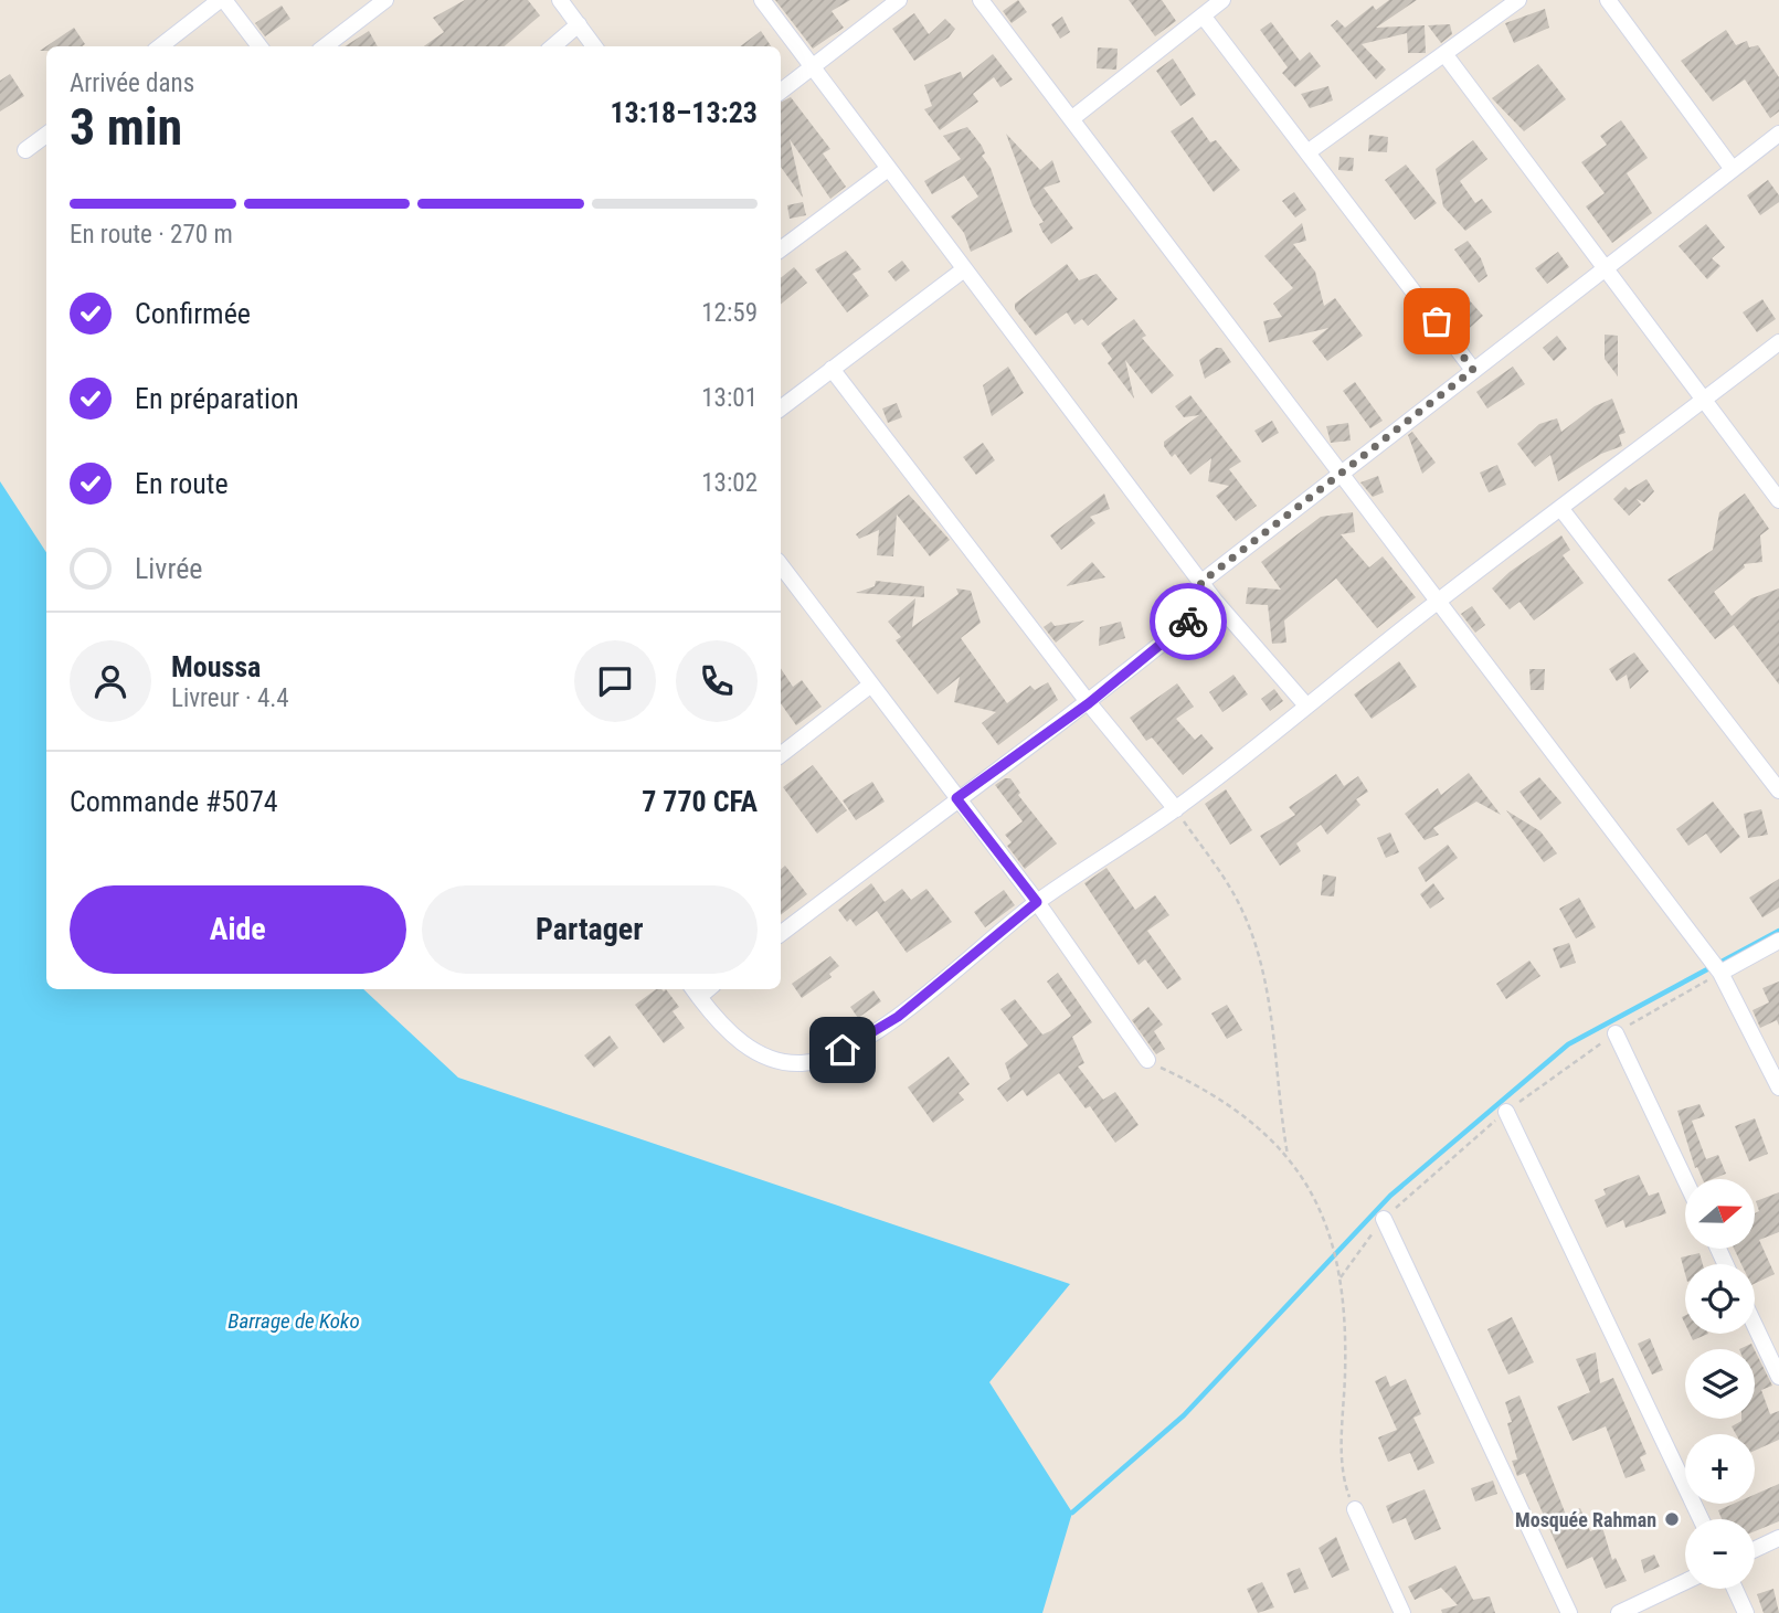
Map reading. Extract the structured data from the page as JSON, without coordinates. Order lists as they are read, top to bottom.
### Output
{
  "water": ["Barrage de Koko"],
  "places": ["Mosquée Rahman"],
  "north": "right",
  "page": {
    "heading": ["3 min", "Arrivée dans", "13:18–13:23"],
    "panel": [
      "Moussa",
      "Livreur · 4.4",
      "Commande #5074",
      "7 770 CFA"
    ],
    "bar": "En route · 270 m",
    "list": [
      ["Confirmée", "12:59"],
      ["En préparation", "13:01"],
      ["En route", "13:02"],
      "Livrée"
    ],
    "buttons": ["Aide", "Partager"],
    "map_buttons": ["+", "−"]
  }
}
